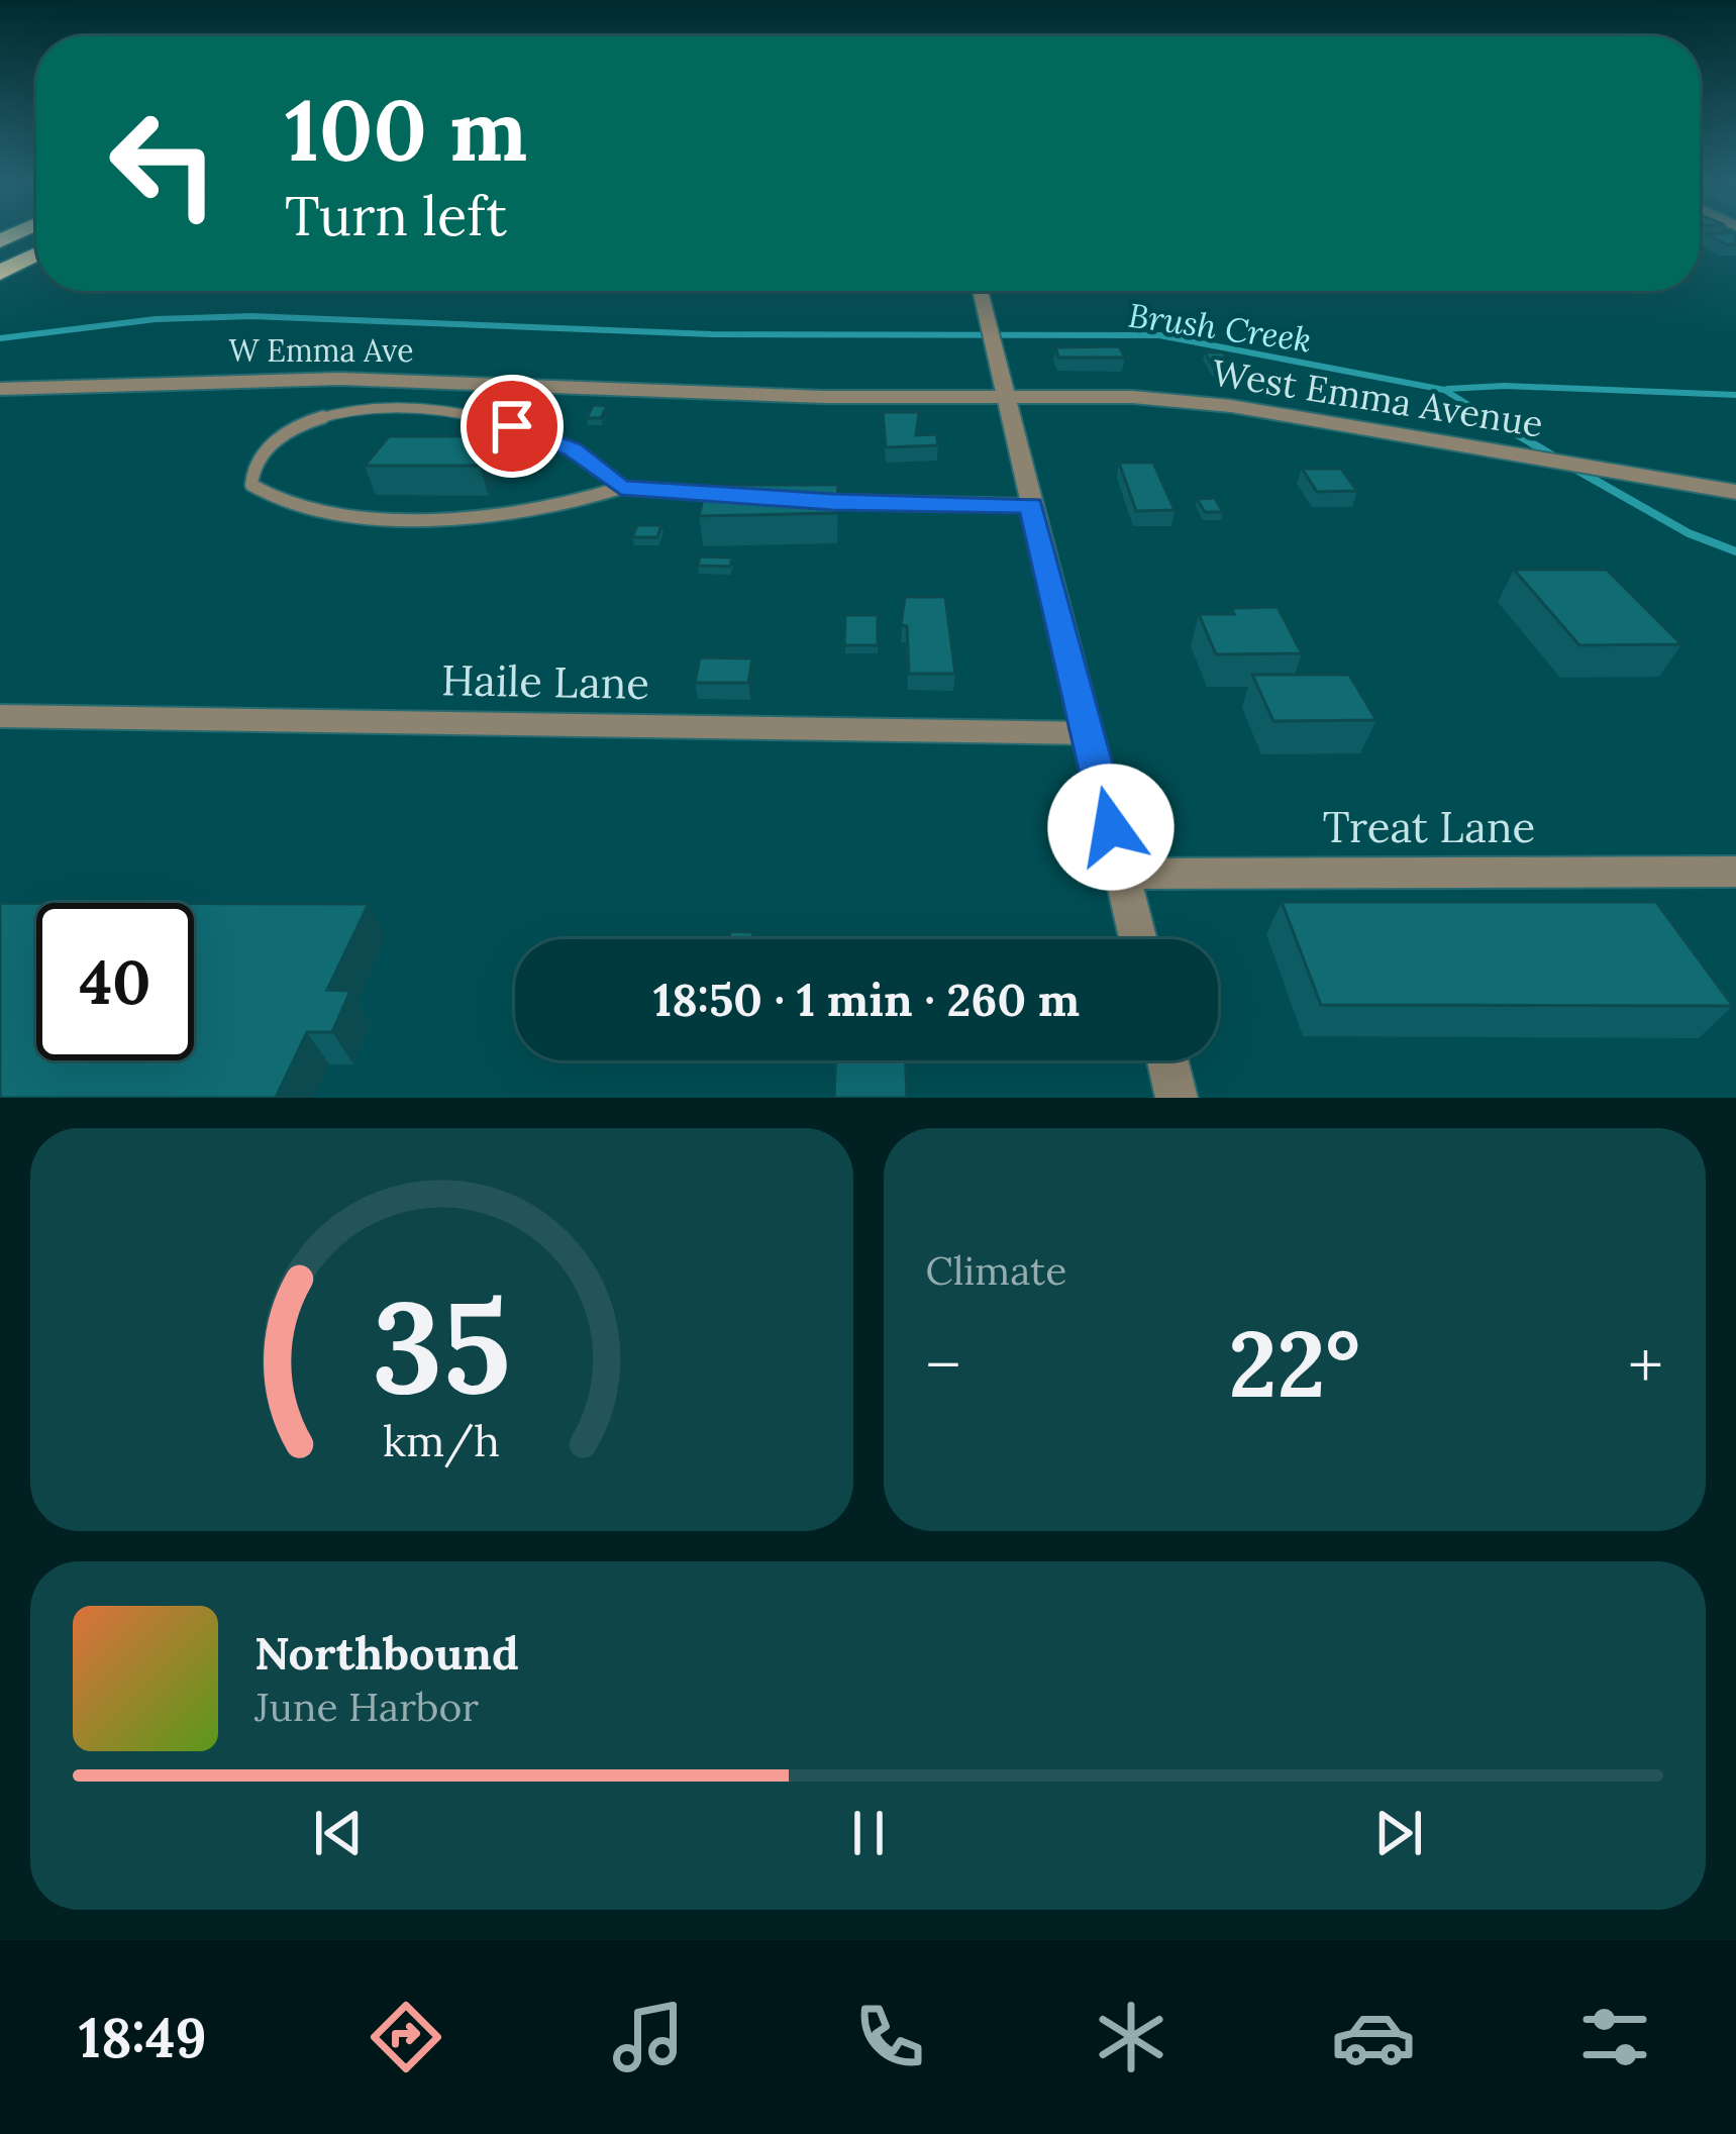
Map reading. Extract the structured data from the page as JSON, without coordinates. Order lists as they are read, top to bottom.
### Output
{
  "streets": {
    "street": [
      "W Emma Ave",
      "West Emma Avenue",
      "Haile Lane",
      "Treat Lane"
    ]
  },
  "crossings": [
    ["W Emma Ave", "West Emma Avenue"]
  ],
  "water": ["Brush Creek"],
  "page": {
    "turn": ["100 m", "Turn left"],
    "limit": "40",
    "trip": "18:50 · 1 min · 260 m",
    "tile": "Climate",
    "heat": ["−", "22°", "+"],
    "song": ["Northbound", "June Harbor"],
    "tabs": "18:49",
    "gauge": ["35", "km/h"]
  }
}
